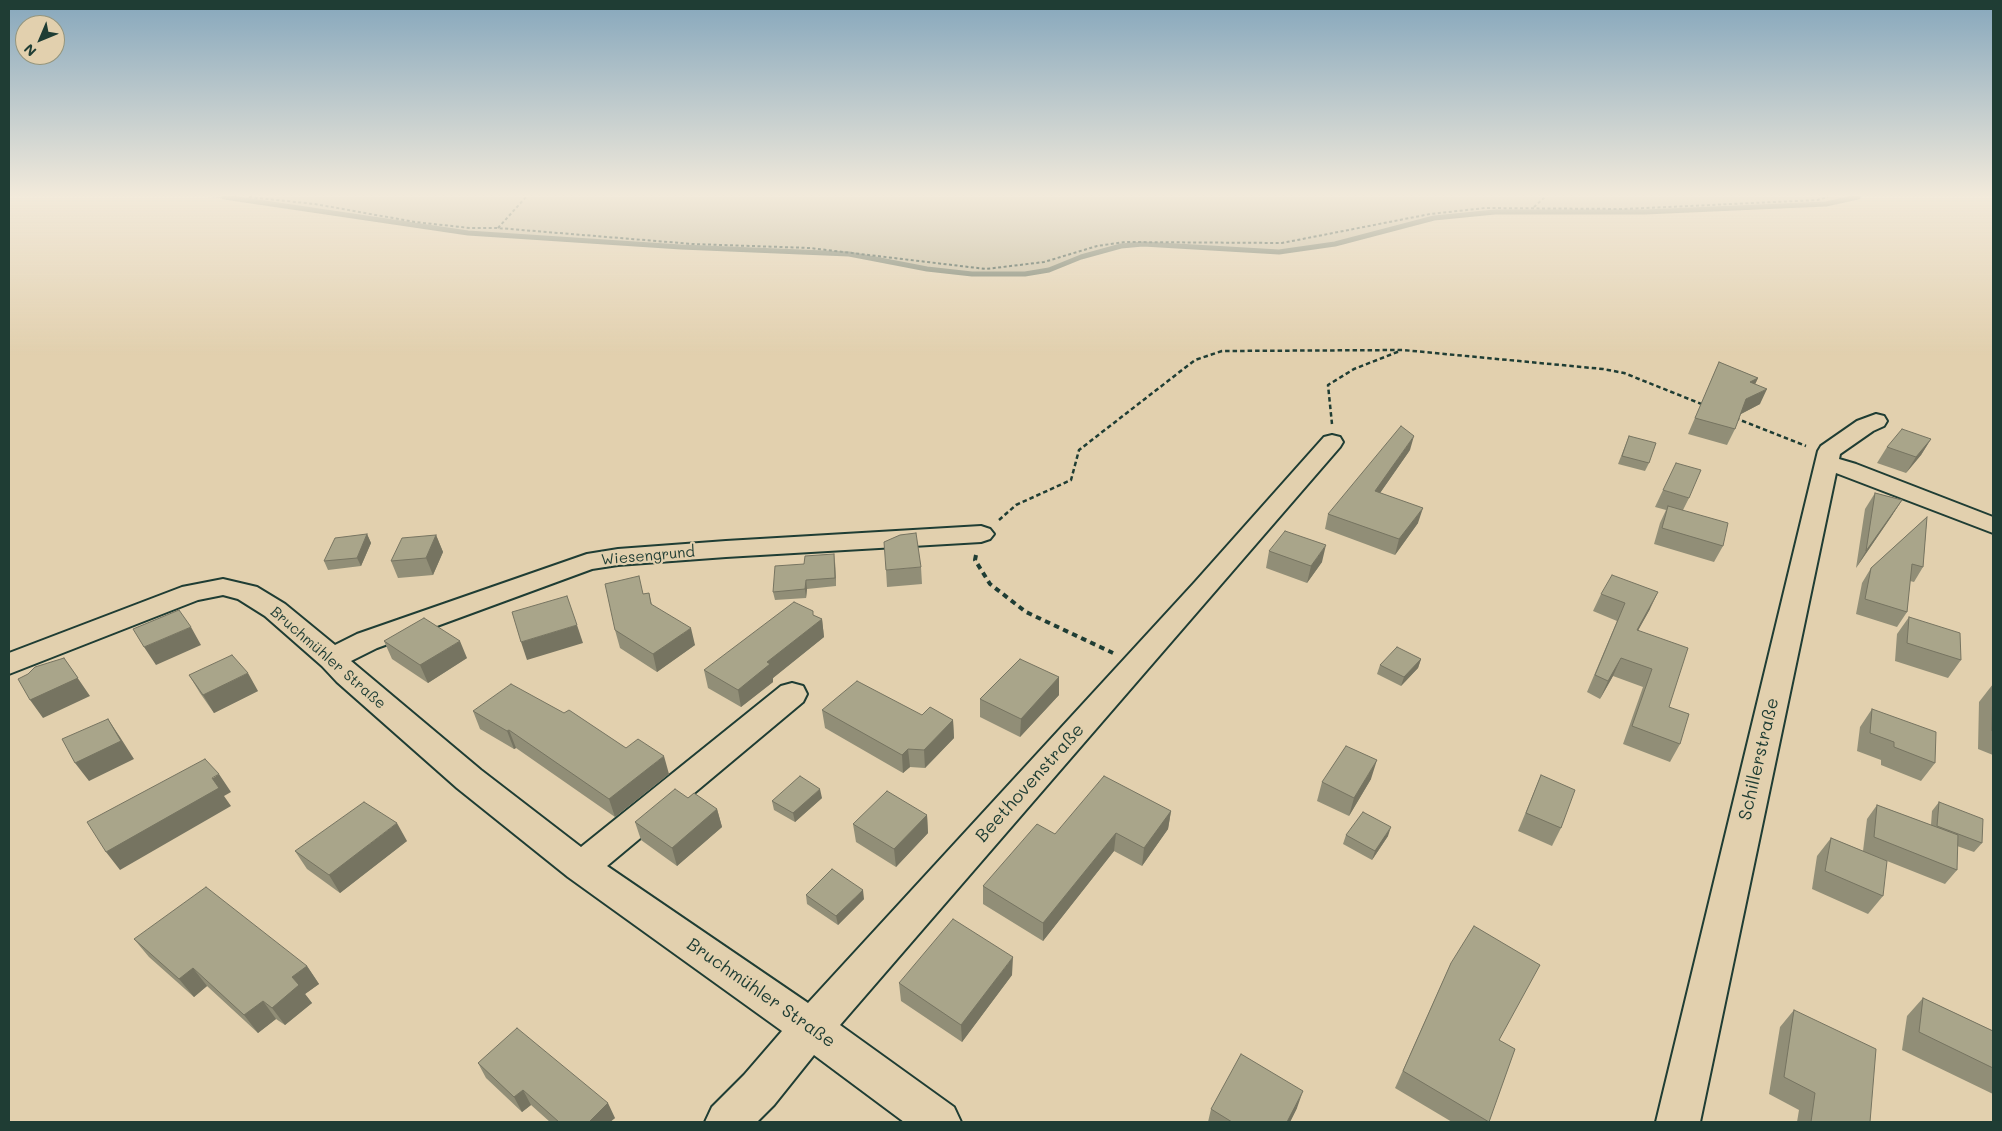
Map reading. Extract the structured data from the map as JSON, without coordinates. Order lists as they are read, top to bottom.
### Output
{
  "streets": {
    "street": [
      "Wiesengrund",
      "Bruchmühler Straße",
      "Schillerstraße",
      "Beethovenstraße"
    ]
  },
  "crossings": [
    ["Wiesengrund", "Bruchmühler Straße"],
    ["Bruchmühler Straße", "Beethovenstraße"]
  ],
  "north": "bottom left"
}
